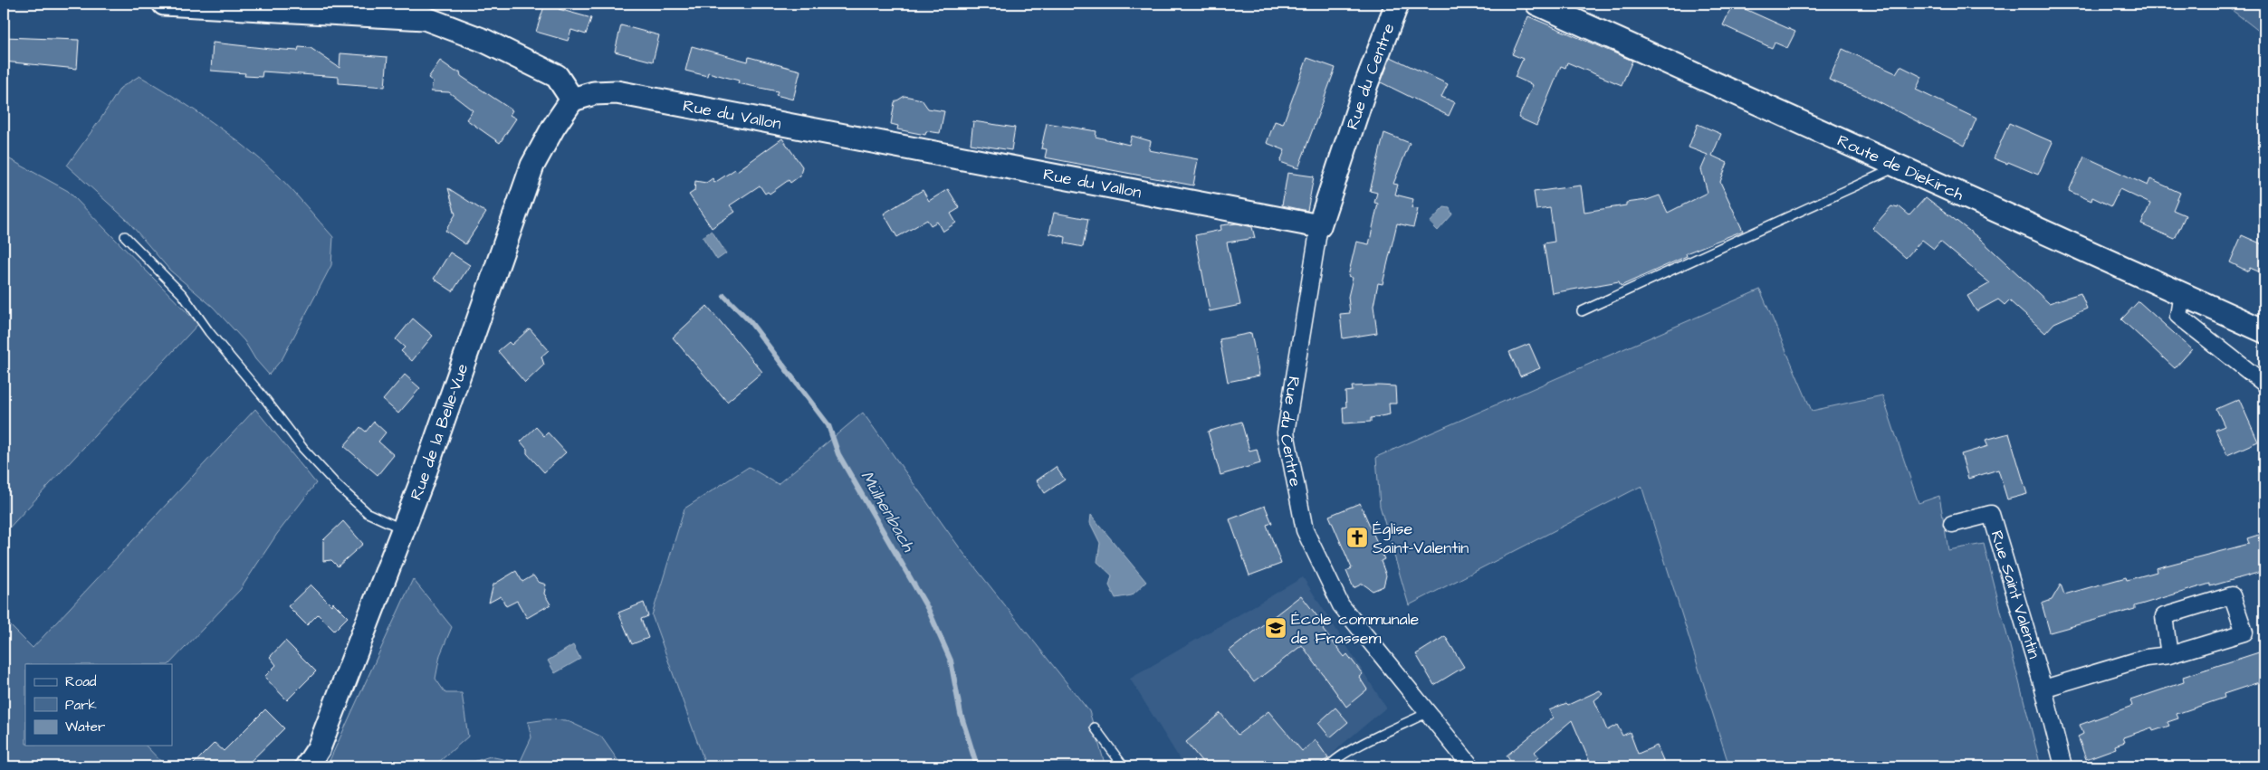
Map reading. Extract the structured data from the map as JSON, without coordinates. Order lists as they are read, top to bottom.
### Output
{
  "streets": {
    "street": [
      "Rue du Centre",
      "Rue du Vallon",
      "Route de Diekirch",
      "Rue de la Belle-Vue",
      "Rue Saint Valentin"
    ]
  },
  "crossings": [
    ["Rue du Centre", "Rue du Vallon"],
    ["Rue du Vallon", "Rue de la Belle-Vue"]
  ],
  "water": ["Mülhenbach"],
  "places": {
    "church": ["Église Saint-Valentin"],
    "school or university": ["École communale de Frassem"]
  },
  "legend": ["Road", "Park", "Water"]
}
